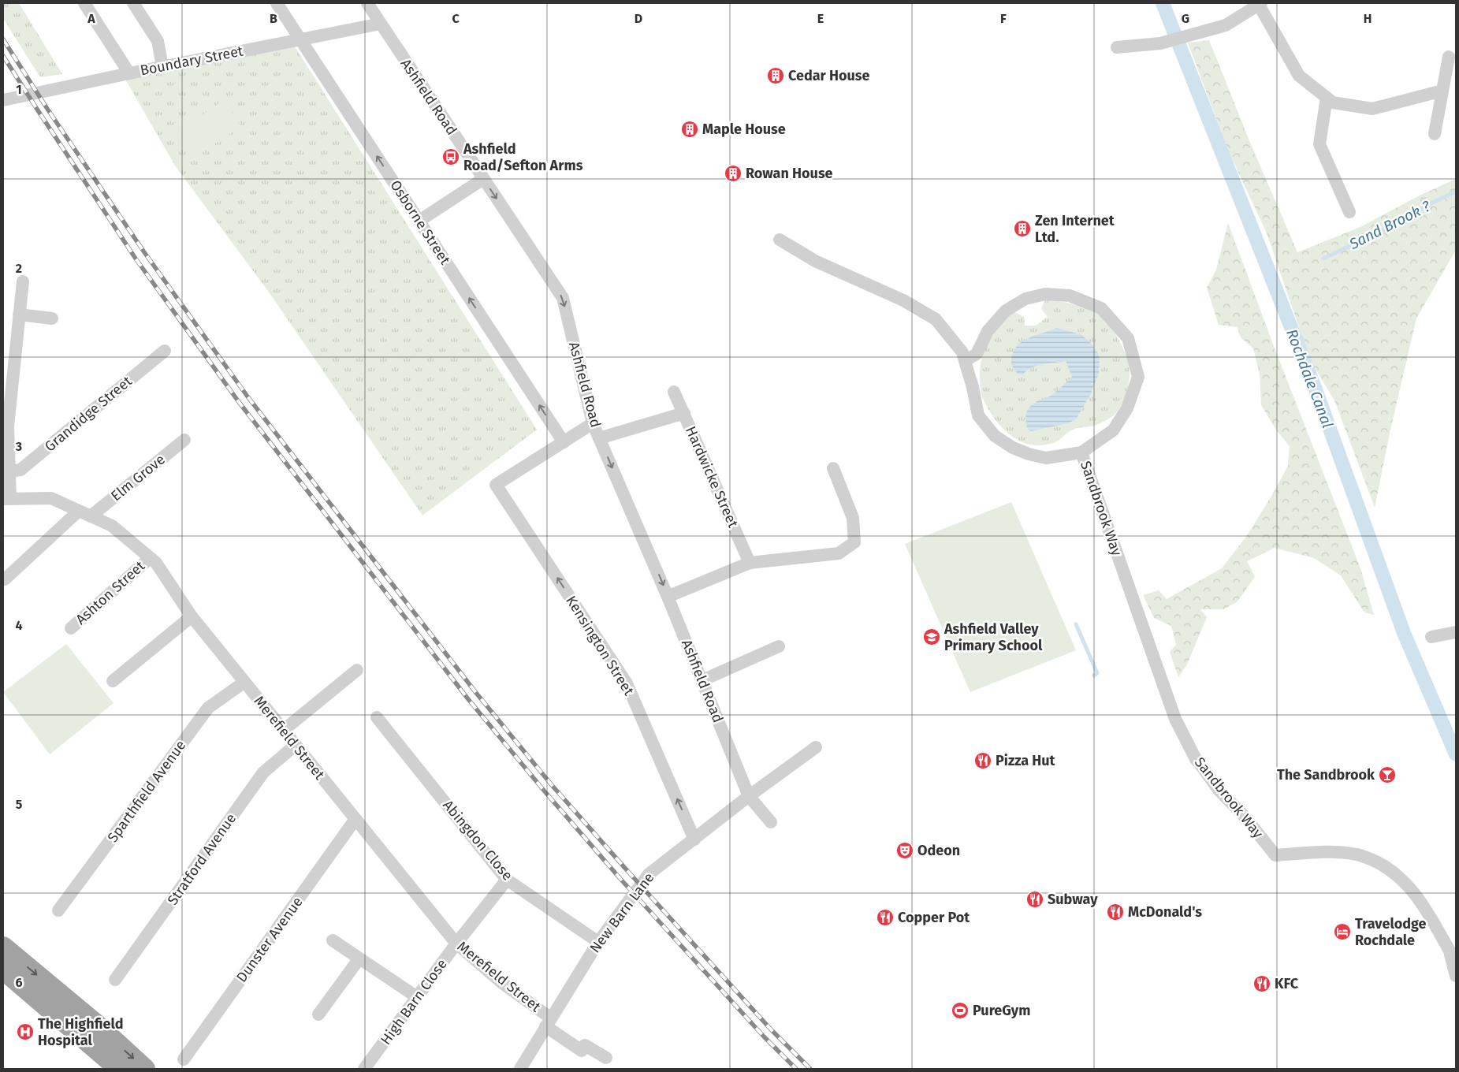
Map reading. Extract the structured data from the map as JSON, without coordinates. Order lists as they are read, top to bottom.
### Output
{
  "streets": {
    "street": [
      "Boundary Street",
      "Ashfield Road",
      "Osborne Street",
      "Grandidge Street",
      "Hardwicke Street",
      "Elm Grove",
      "Sandbrook Way",
      "Ashton Street",
      "Kensington Street",
      "Merefield Street",
      "Sparthfield Avenue",
      "Abingdon Close",
      "Stratford Avenue",
      "New Barn Lane",
      "Dunster Avenue",
      "High Barn Close"
    ]
  },
  "crossings": [
    ["Boundary Street", "Ashfield Road"],
    ["Boundary Street", "Osborne Street"],
    ["Ashfield Road", "New Barn Lane"],
    ["Osborne Street", "Kensington Street"],
    ["Elm Grove", "Merefield Street"],
    ["Ashton Street", "Merefield Street"],
    ["Kensington Street", "New Barn Lane"],
    ["Merefield Street", "Sparthfield Avenue"],
    ["Merefield Street", "Stratford Avenue"],
    ["Merefield Street", "New Barn Lane"],
    ["Merefield Street", "Dunster Avenue"],
    ["Merefield Street", "High Barn Close"],
    ["Abingdon Close", "New Barn Lane"],
    ["Abingdon Close", "High Barn Close"]
  ],
  "one_way": ["Ashfield Road", "Osborne Street", "Kensington Street"],
  "water": ["Sand Brook ?", "Rochdale Canal"],
  "places": {
    "building": [
      "Cedar House",
      "Maple House",
      "Rowan House",
      "Zen Internet Ltd."
    ],
    "bus stop": ["Ashfield Road/Sefton Arms"],
    "school or university": ["Ashfield Valley Primary School"],
    "restaurant": [
      "Pizza Hut",
      "Subway",
      "McDonald's",
      "Copper Pot",
      "KFC"
    ],
    "bar": ["The Sandbrook"],
    "theatre": ["Odeon"],
    "hotel": ["Travelodge Rochdale"],
    "sports": ["PureGym"],
    "hospital": ["The Highfield Hospital"]
  },
  "grid": {
    "columns": [
      "A",
      "B",
      "C",
      "D",
      "E",
      "F",
      "G",
      "H"
    ],
    "rows": [
      "1",
      "2",
      "3",
      "4",
      "5",
      "6"
    ]
  }
}
